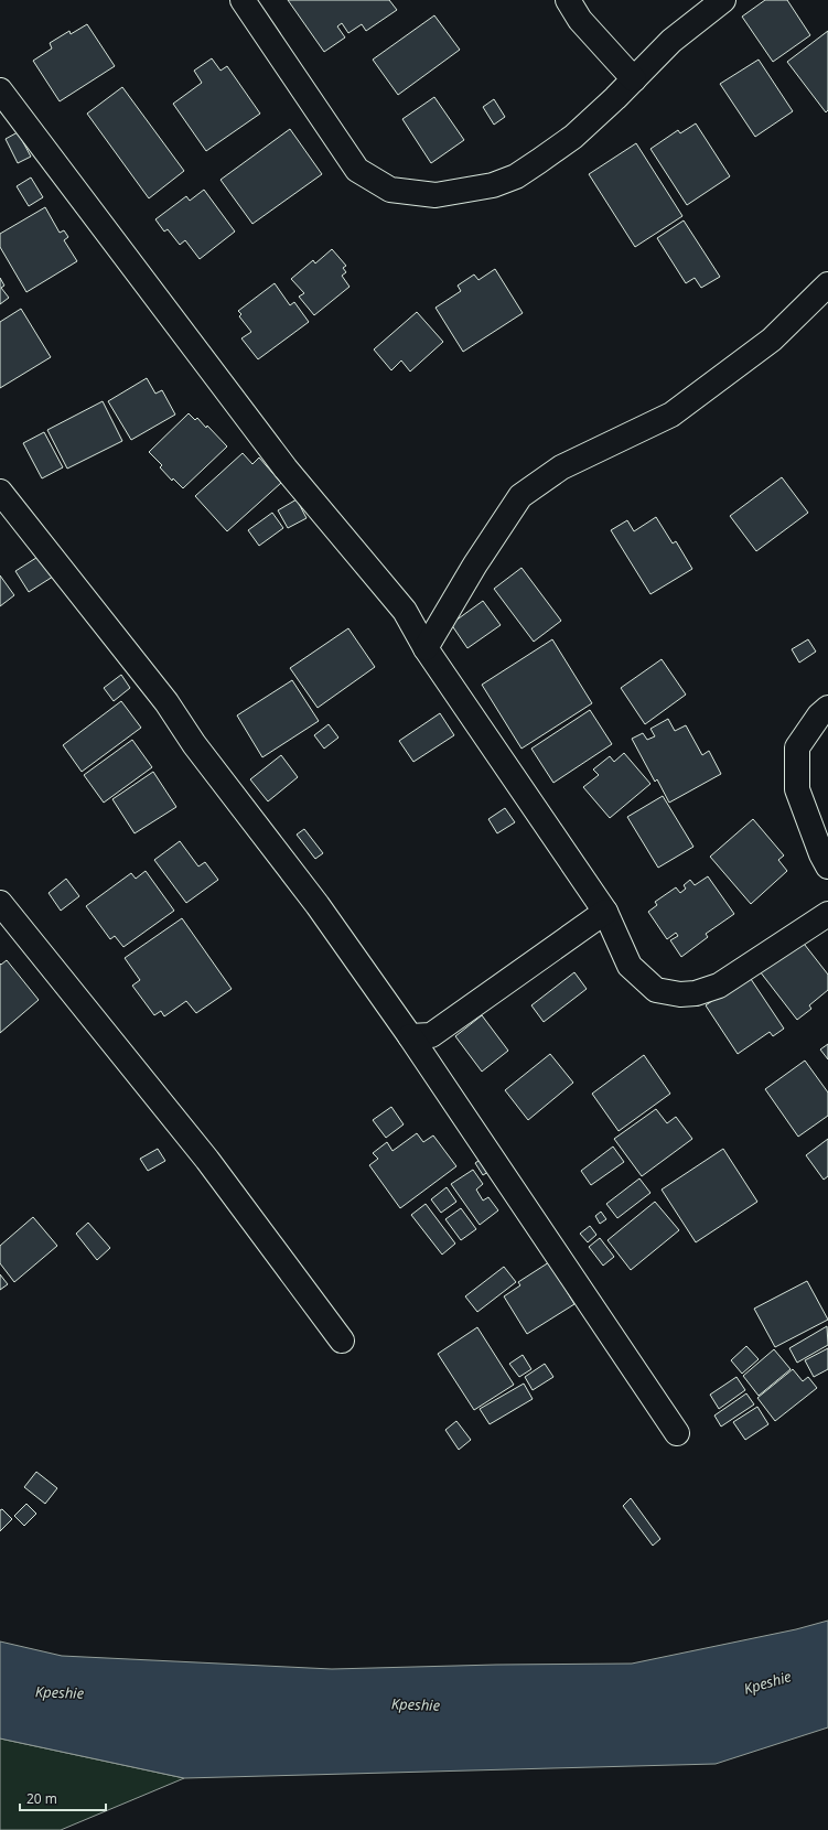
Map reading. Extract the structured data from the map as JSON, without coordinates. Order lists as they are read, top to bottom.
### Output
{
  "water": ["Kpeshie"],
  "scale_bar": "20 m"
}
